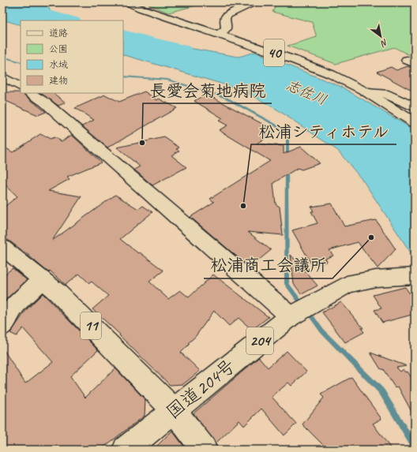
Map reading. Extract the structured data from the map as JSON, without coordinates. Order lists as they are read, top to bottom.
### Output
{
  "streets": {
    "main road": [
      "40",
      "11",
      "204",
      "国道204号"
    ]
  },
  "crossings": [
    ["11", "国道204号"]
  ],
  "water": ["志佐川"],
  "places": ["長愛会菊地病院", "松浦シティホテル", "松浦商工会議所"],
  "legend": [
    "道路",
    "公園",
    "水域",
    "建物"
  ],
  "north": "bottom right"
}
